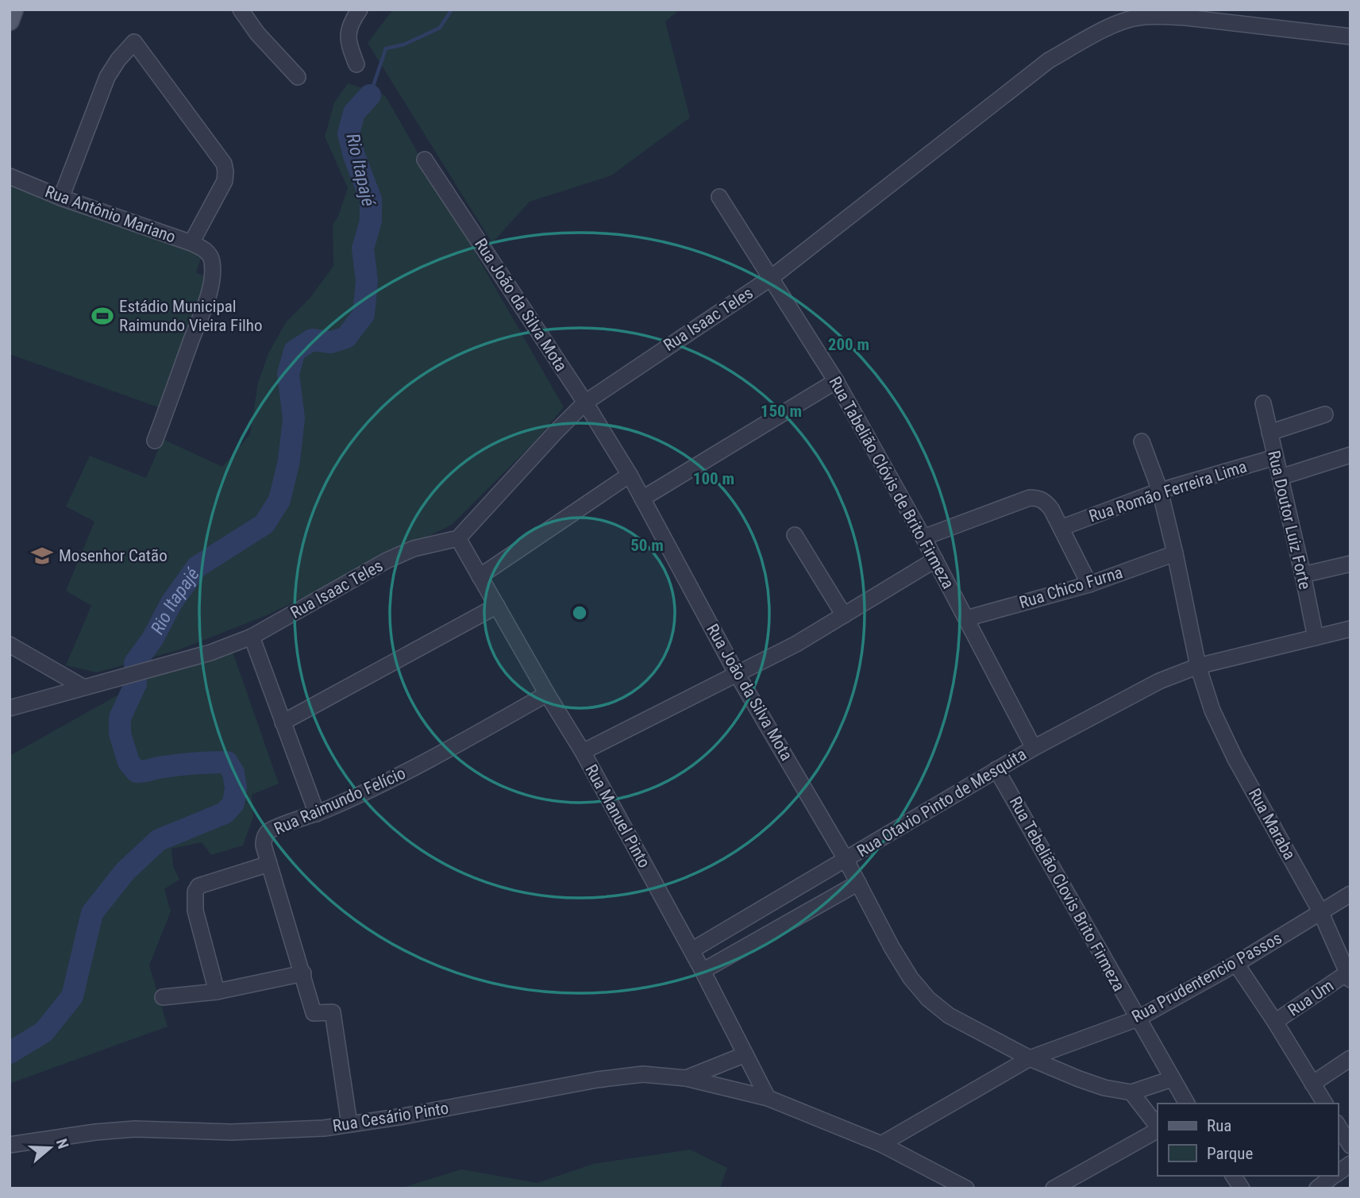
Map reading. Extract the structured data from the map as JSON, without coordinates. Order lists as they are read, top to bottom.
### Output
{
  "streets": {
    "street": [
      "Rua Antônio Mariano",
      "Rua João da Silva Mota",
      "Rua Isaac Teles",
      "Rua Tabelião Clóvis de Brito Firmeza",
      "Rua Romão Ferreira Lima",
      "Rua Doutor Luiz Forte",
      "Rua Chico Furna",
      "Rua Raimundo Felício",
      "Rua Otavio Pinto de Mesquita",
      "Rua Manuel Pinto",
      "Rua Maraba",
      "Rua Tebelião Clovis Brito Firmeza",
      "Rua Prudentencio Passos",
      "Rua Um",
      "Rua Cesário Pinto"
    ]
  },
  "crossings": [
    ["Rua João da Silva Mota", "Rua Isaac Teles"],
    ["Rua João da Silva Mota", "Rua Otavio Pinto de Mesquita"],
    ["Rua João da Silva Mota", "Rua Tebelião Clovis Brito Firmeza"],
    ["Rua João da Silva Mota", "Rua Prudentencio Passos"],
    ["Rua Isaac Teles", "Rua Tabelião Clóvis de Brito Firmeza"],
    ["Rua Isaac Teles", "Rua Manuel Pinto"],
    ["Rua Tabelião Clóvis de Brito Firmeza", "Rua Chico Furna"],
    ["Rua Tabelião Clóvis de Brito Firmeza", "Rua Otavio Pinto de Mesquita"],
    ["Rua Romão Ferreira Lima", "Rua Doutor Luiz Forte"],
    ["Rua Romão Ferreira Lima", "Rua Maraba"],
    ["Rua Doutor Luiz Forte", "Rua Otavio Pinto de Mesquita"],
    ["Rua Chico Furna", "Rua Maraba"],
    ["Rua Raimundo Felício", "Rua Manuel Pinto"],
    ["Rua Raimundo Felício", "Rua Cesário Pinto"],
    ["Rua Otavio Pinto de Mesquita", "Rua Manuel Pinto"],
    ["Rua Otavio Pinto de Mesquita", "Rua Maraba"],
    ["Rua Otavio Pinto de Mesquita", "Rua Tebelião Clovis Brito Firmeza"],
    ["Rua Manuel Pinto", "Rua Cesário Pinto"],
    ["Rua Maraba", "Rua Prudentencio Passos"],
    ["Rua Maraba", "Rua Um"],
    ["Rua Tebelião Clovis Brito Firmeza", "Rua Prudentencio Passos"],
    ["Rua Prudentencio Passos", "Rua Cesário Pinto"]
  ],
  "water": ["Rio Itapajé"],
  "places": {
    "sports": ["Estádio Municipal Raimundo Vieira Filho"],
    "school or university": ["Mosenhor Catão"]
  },
  "legend": ["Rua", "Parque"],
  "north": "right",
  "rings": [
    "200 m",
    "150 m",
    "100 m",
    "50 m"
  ]
}
